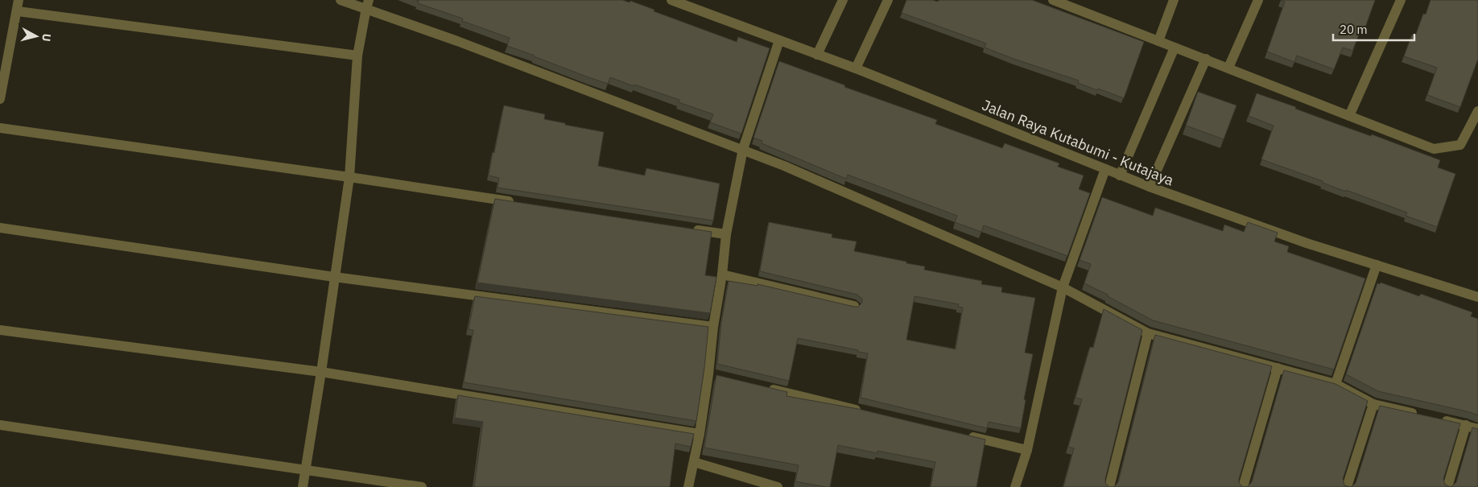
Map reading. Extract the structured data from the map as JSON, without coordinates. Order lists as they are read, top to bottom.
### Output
{
  "streets": {
    "street": ["Jalan Raya Kutabumi - Kutajaya"]
  },
  "scale_bar": "20 m",
  "north": "right"
}
